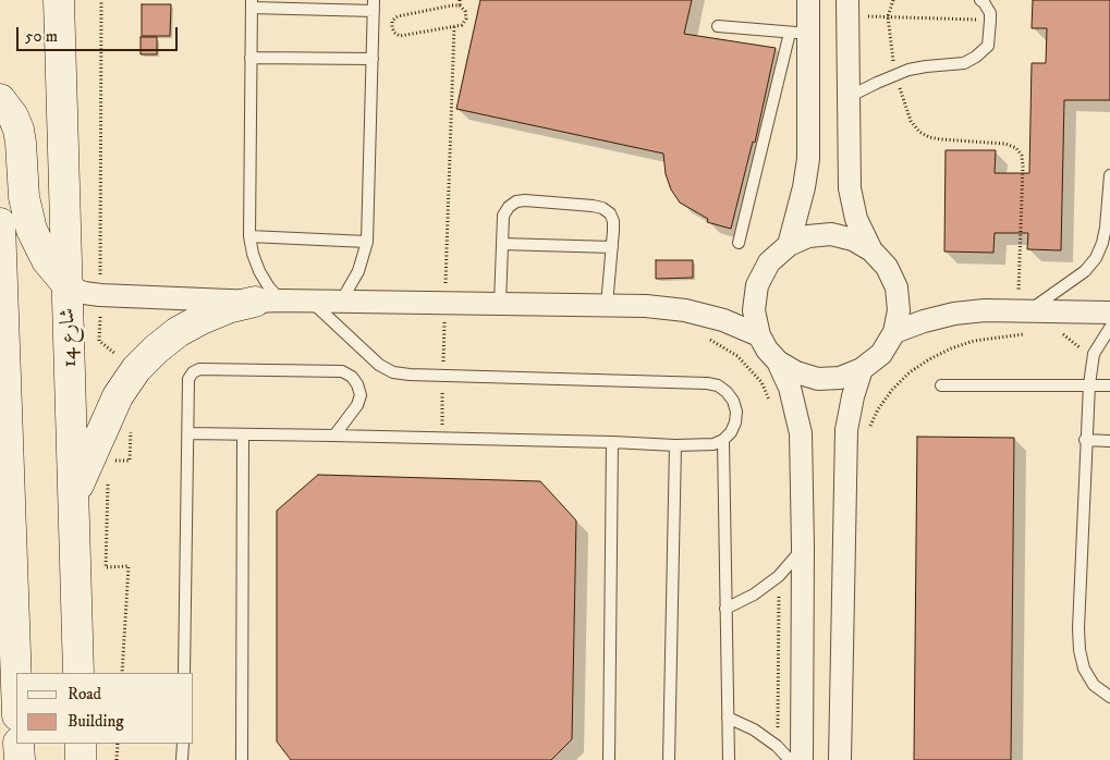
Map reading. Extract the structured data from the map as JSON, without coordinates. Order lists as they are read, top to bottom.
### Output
{
  "streets": {
    "main road": ["شارع 14"]
  },
  "legend": ["Road", "Building"],
  "scale_bar": "50 m"
}
